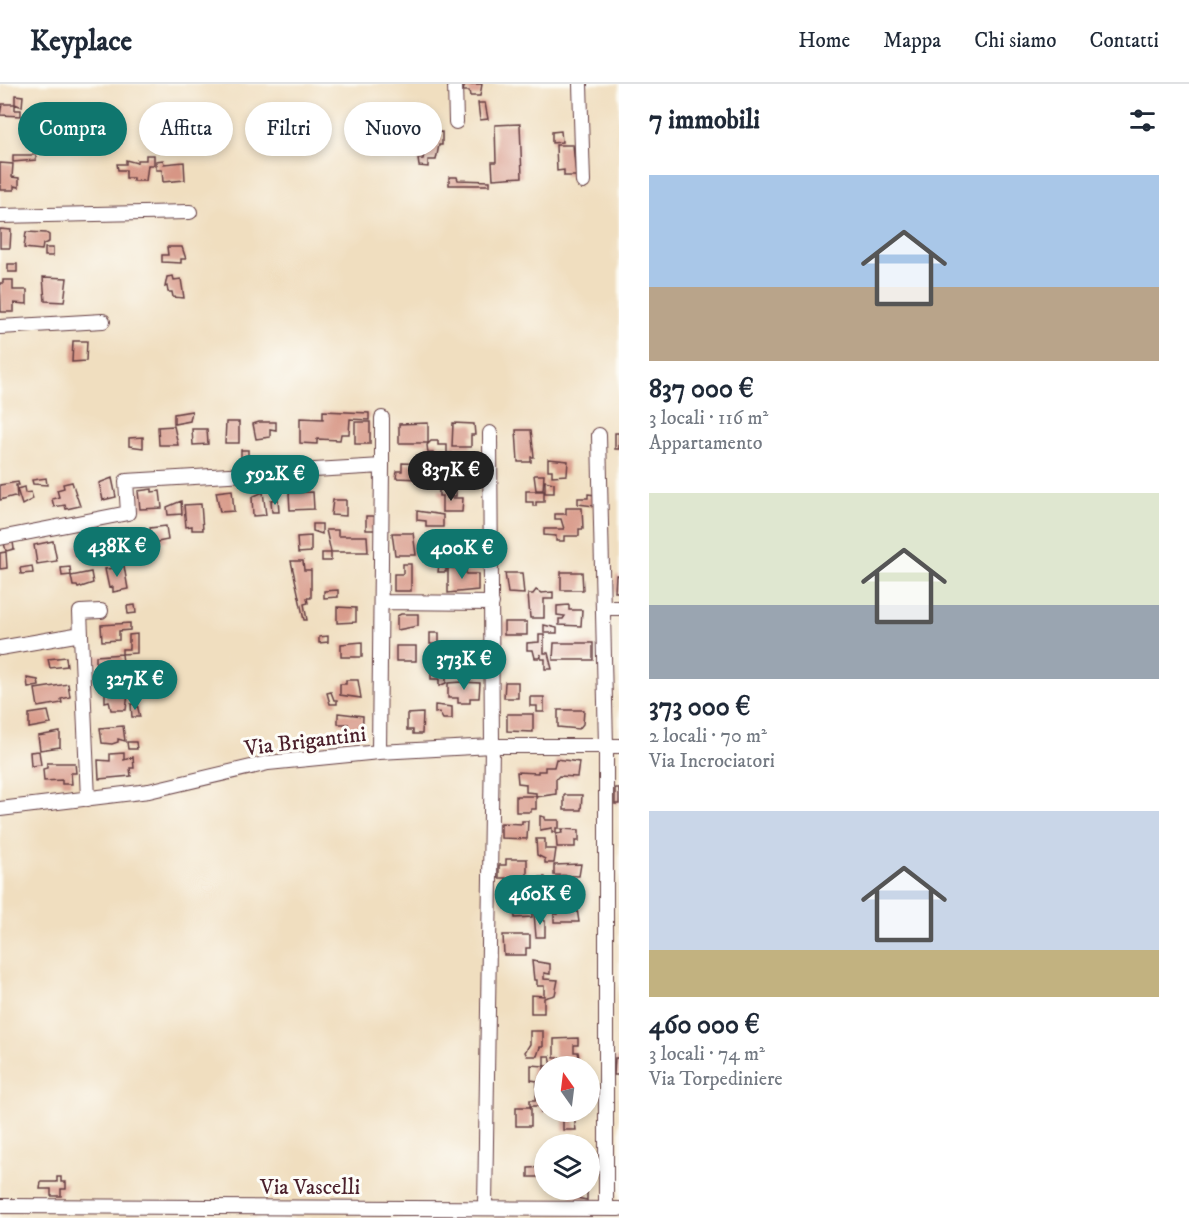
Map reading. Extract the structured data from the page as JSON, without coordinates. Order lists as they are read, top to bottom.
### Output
{
  "streets": {
    "street": ["Via Brigantini", "Via Vascelli"]
  },
  "north": "top",
  "page": {
    "header": "Keyplace",
    "nav": [
      "Home",
      "Mappa",
      "Chi siamo",
      "Contatti"
    ],
    "heading": "7 immobili",
    "chip": [
      "Compra",
      "Affitta",
      "Filtri",
      "Nuovo"
    ],
    "list": [
      {
        "name": "837 000 €",
        "note": "3 locali · 116 m² · Appartamento"
      },
      {
        "name": "373 000 €",
        "note": "2 locali · 70 m² · Via Incrociatori"
      },
      {
        "name": "460 000 €",
        "note": "3 locali · 74 m² · Via Torpediniere"
      }
    ],
    "price": [
      "837K €",
      "592K €",
      "438K €",
      "400K €",
      "373K €",
      "327K €",
      "460K €"
    ]
  }
}
